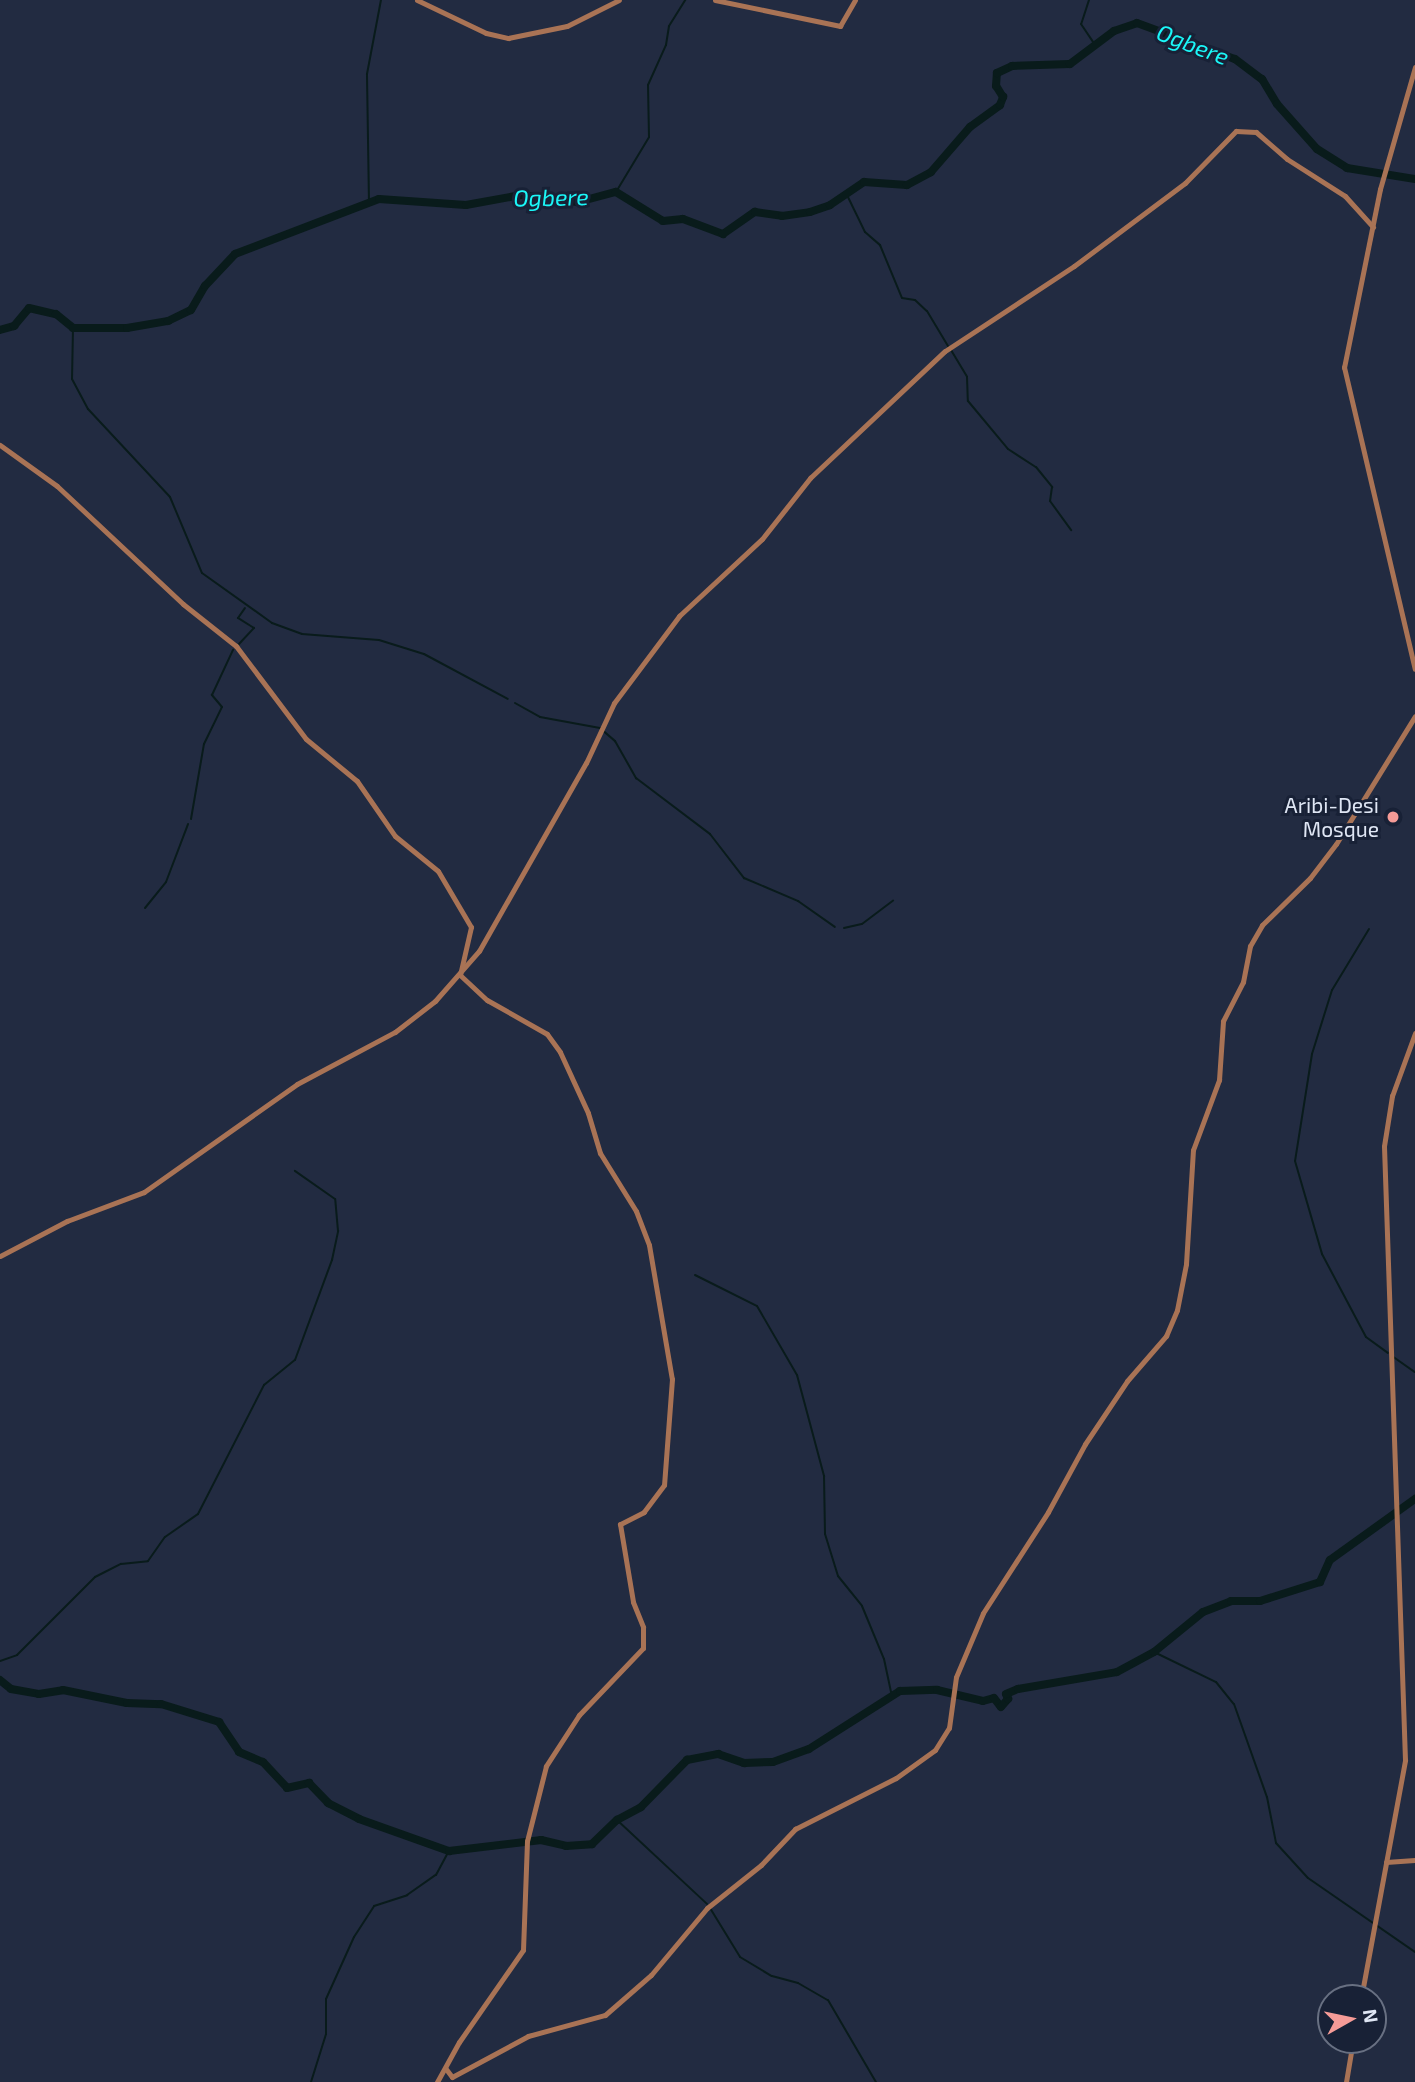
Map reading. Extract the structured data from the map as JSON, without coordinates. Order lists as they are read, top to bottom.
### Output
{
  "water": ["Ogbere"],
  "places": ["Aribi-Desi Mosque"],
  "north": "right"
}
